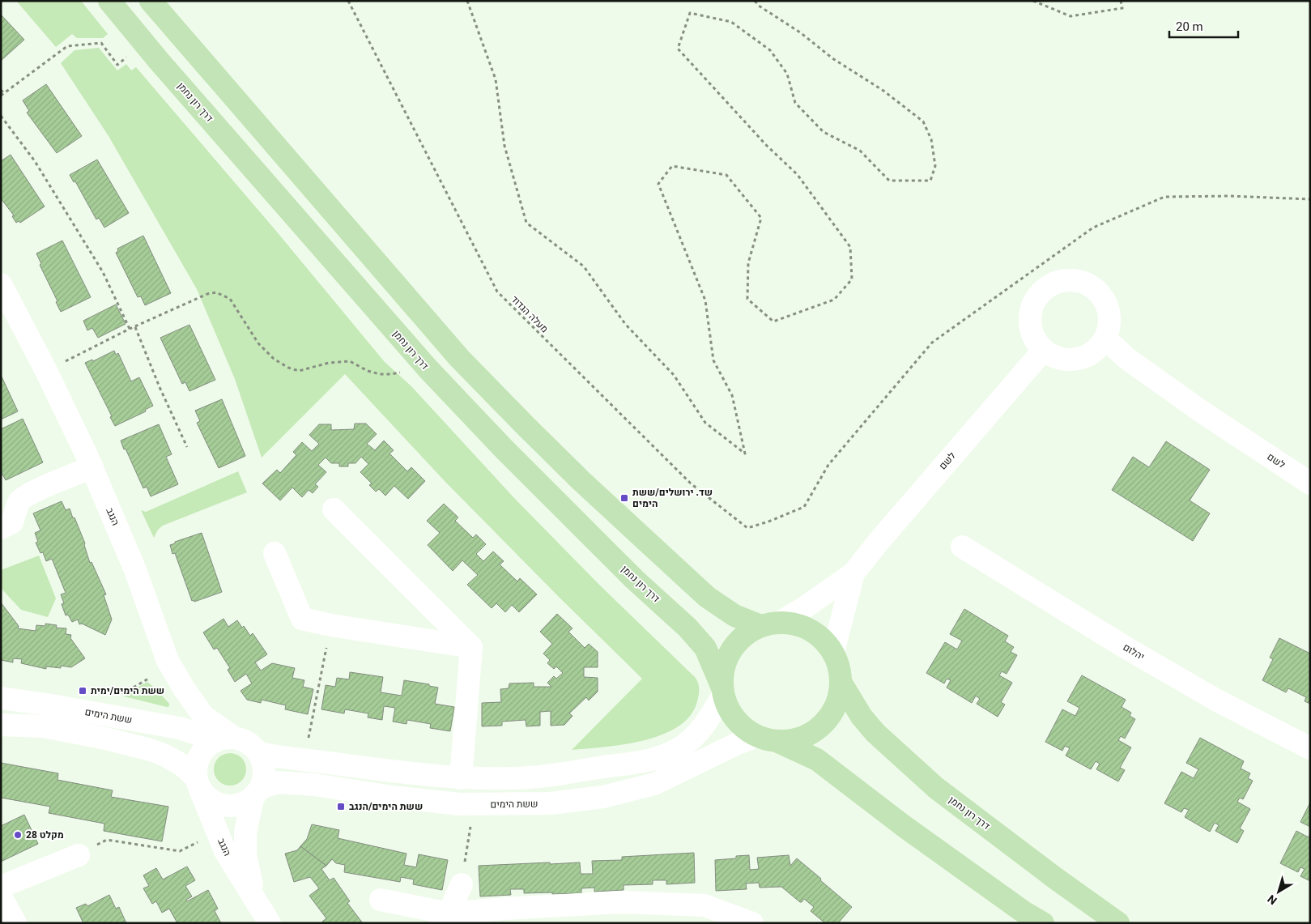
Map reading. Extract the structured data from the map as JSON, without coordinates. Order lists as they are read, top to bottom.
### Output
{
  "streets": {
    "main road": ["דרך רון נחמן"],
    "street": [
      "לשם",
      "הנגב",
      "יהלום",
      "ששת הימים"
    ],
    "path": ["מעלה הגדוד"]
  },
  "crossings": [
    ["דרך רון נחמן", "לשם"],
    ["דרך רון נחמן", "ששת הימים"],
    ["לשם", "ששת הימים"],
    ["הנגב", "ששת הימים"]
  ],
  "places": {
    "transit": ["שד. ירושלים/ששת הימים", "ששת הימים/ימית", "ששת הימים/הנגב"],
    "other": ["מקלט 28"]
  },
  "scale_bar": "20 m",
  "north": "bottom left"
}
